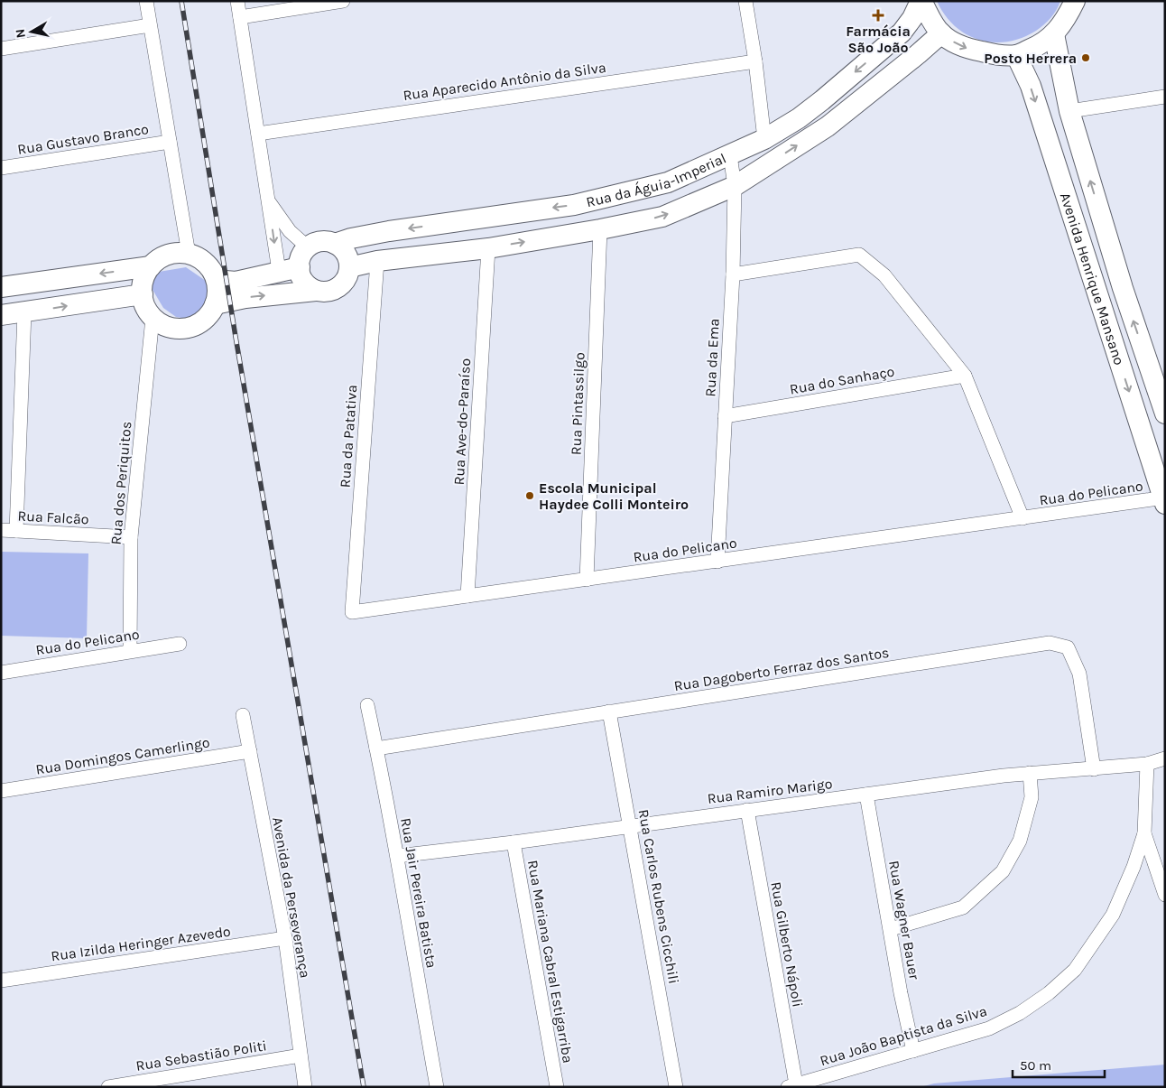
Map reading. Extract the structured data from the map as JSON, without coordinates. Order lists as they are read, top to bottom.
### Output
{
  "streets": {
    "street": [
      "Rua Aparecido Antônio da Silva",
      "Rua Gustavo Branco",
      "Rua da Águia-Imperial",
      "Avenida Henrique Mansano",
      "Rua da Ema",
      "Rua do Sanhaço",
      "Rua Pintassilgo",
      "Rua Ave-do-Paraíso",
      "Rua da Patativa",
      "Rua dos Periquitos",
      "Rua do Pelicano",
      "Rua Falcão",
      "Rua Dagoberto Ferraz dos Santos",
      "Rua Domingos Camerlingo",
      "Rua Ramiro Marigo",
      "Rua Jair Pereira Batista",
      "Rua Carlos Rubens Cicchili",
      "Avenida da Perseverança",
      "Rua Wagner Bauer",
      "Rua Izilda Heringer Azevedo",
      "Rua Gilberto Nápoli",
      "Rua Mariana Cabral Estigarriba",
      "Rua João Baptista da Silva",
      "Rua Sebastião Politi"
    ]
  },
  "crossings": [
    ["Rua da Águia-Imperial", "Rua da Ema"],
    ["Rua da Águia-Imperial", "Rua Pintassilgo"],
    ["Rua da Águia-Imperial", "Rua Ave-do-Paraíso"],
    ["Rua da Águia-Imperial", "Rua da Patativa"],
    ["Avenida Henrique Mansano", "Rua do Pelicano"],
    ["Rua da Ema", "Rua do Sanhaço"],
    ["Rua da Ema", "Rua do Pelicano"],
    ["Rua do Sanhaço", "Rua do Pelicano"],
    ["Rua Pintassilgo", "Rua do Pelicano"],
    ["Rua Ave-do-Paraíso", "Rua do Pelicano"],
    ["Rua da Patativa", "Rua do Pelicano"],
    ["Rua dos Periquitos", "Rua do Pelicano"],
    ["Rua dos Periquitos", "Rua Falcão"],
    ["Rua Dagoberto Ferraz dos Santos", "Rua Ramiro Marigo"],
    ["Rua Dagoberto Ferraz dos Santos", "Rua Jair Pereira Batista"],
    ["Rua Dagoberto Ferraz dos Santos", "Rua Carlos Rubens Cicchili"],
    ["Rua Domingos Camerlingo", "Avenida da Perseverança"],
    ["Rua Ramiro Marigo", "Rua Jair Pereira Batista"],
    ["Rua Ramiro Marigo", "Rua Carlos Rubens Cicchili"],
    ["Rua Ramiro Marigo", "Rua Wagner Bauer"],
    ["Rua Ramiro Marigo", "Rua Gilberto Nápoli"],
    ["Rua Ramiro Marigo", "Rua Mariana Cabral Estigarriba"],
    ["Avenida da Perseverança", "Rua Izilda Heringer Azevedo"],
    ["Avenida da Perseverança", "Rua Sebastião Politi"],
    ["Rua Wagner Bauer", "Rua João Baptista da Silva"],
    ["Rua Gilberto Nápoli", "Rua João Baptista da Silva"]
  ],
  "places": {
    "health": ["Farmácia São João"],
    "other": ["Posto Herrera", "Escola Municipal Haydee Colli Monteiro"]
  },
  "scale_bar": "50 m",
  "north": "left"
}
